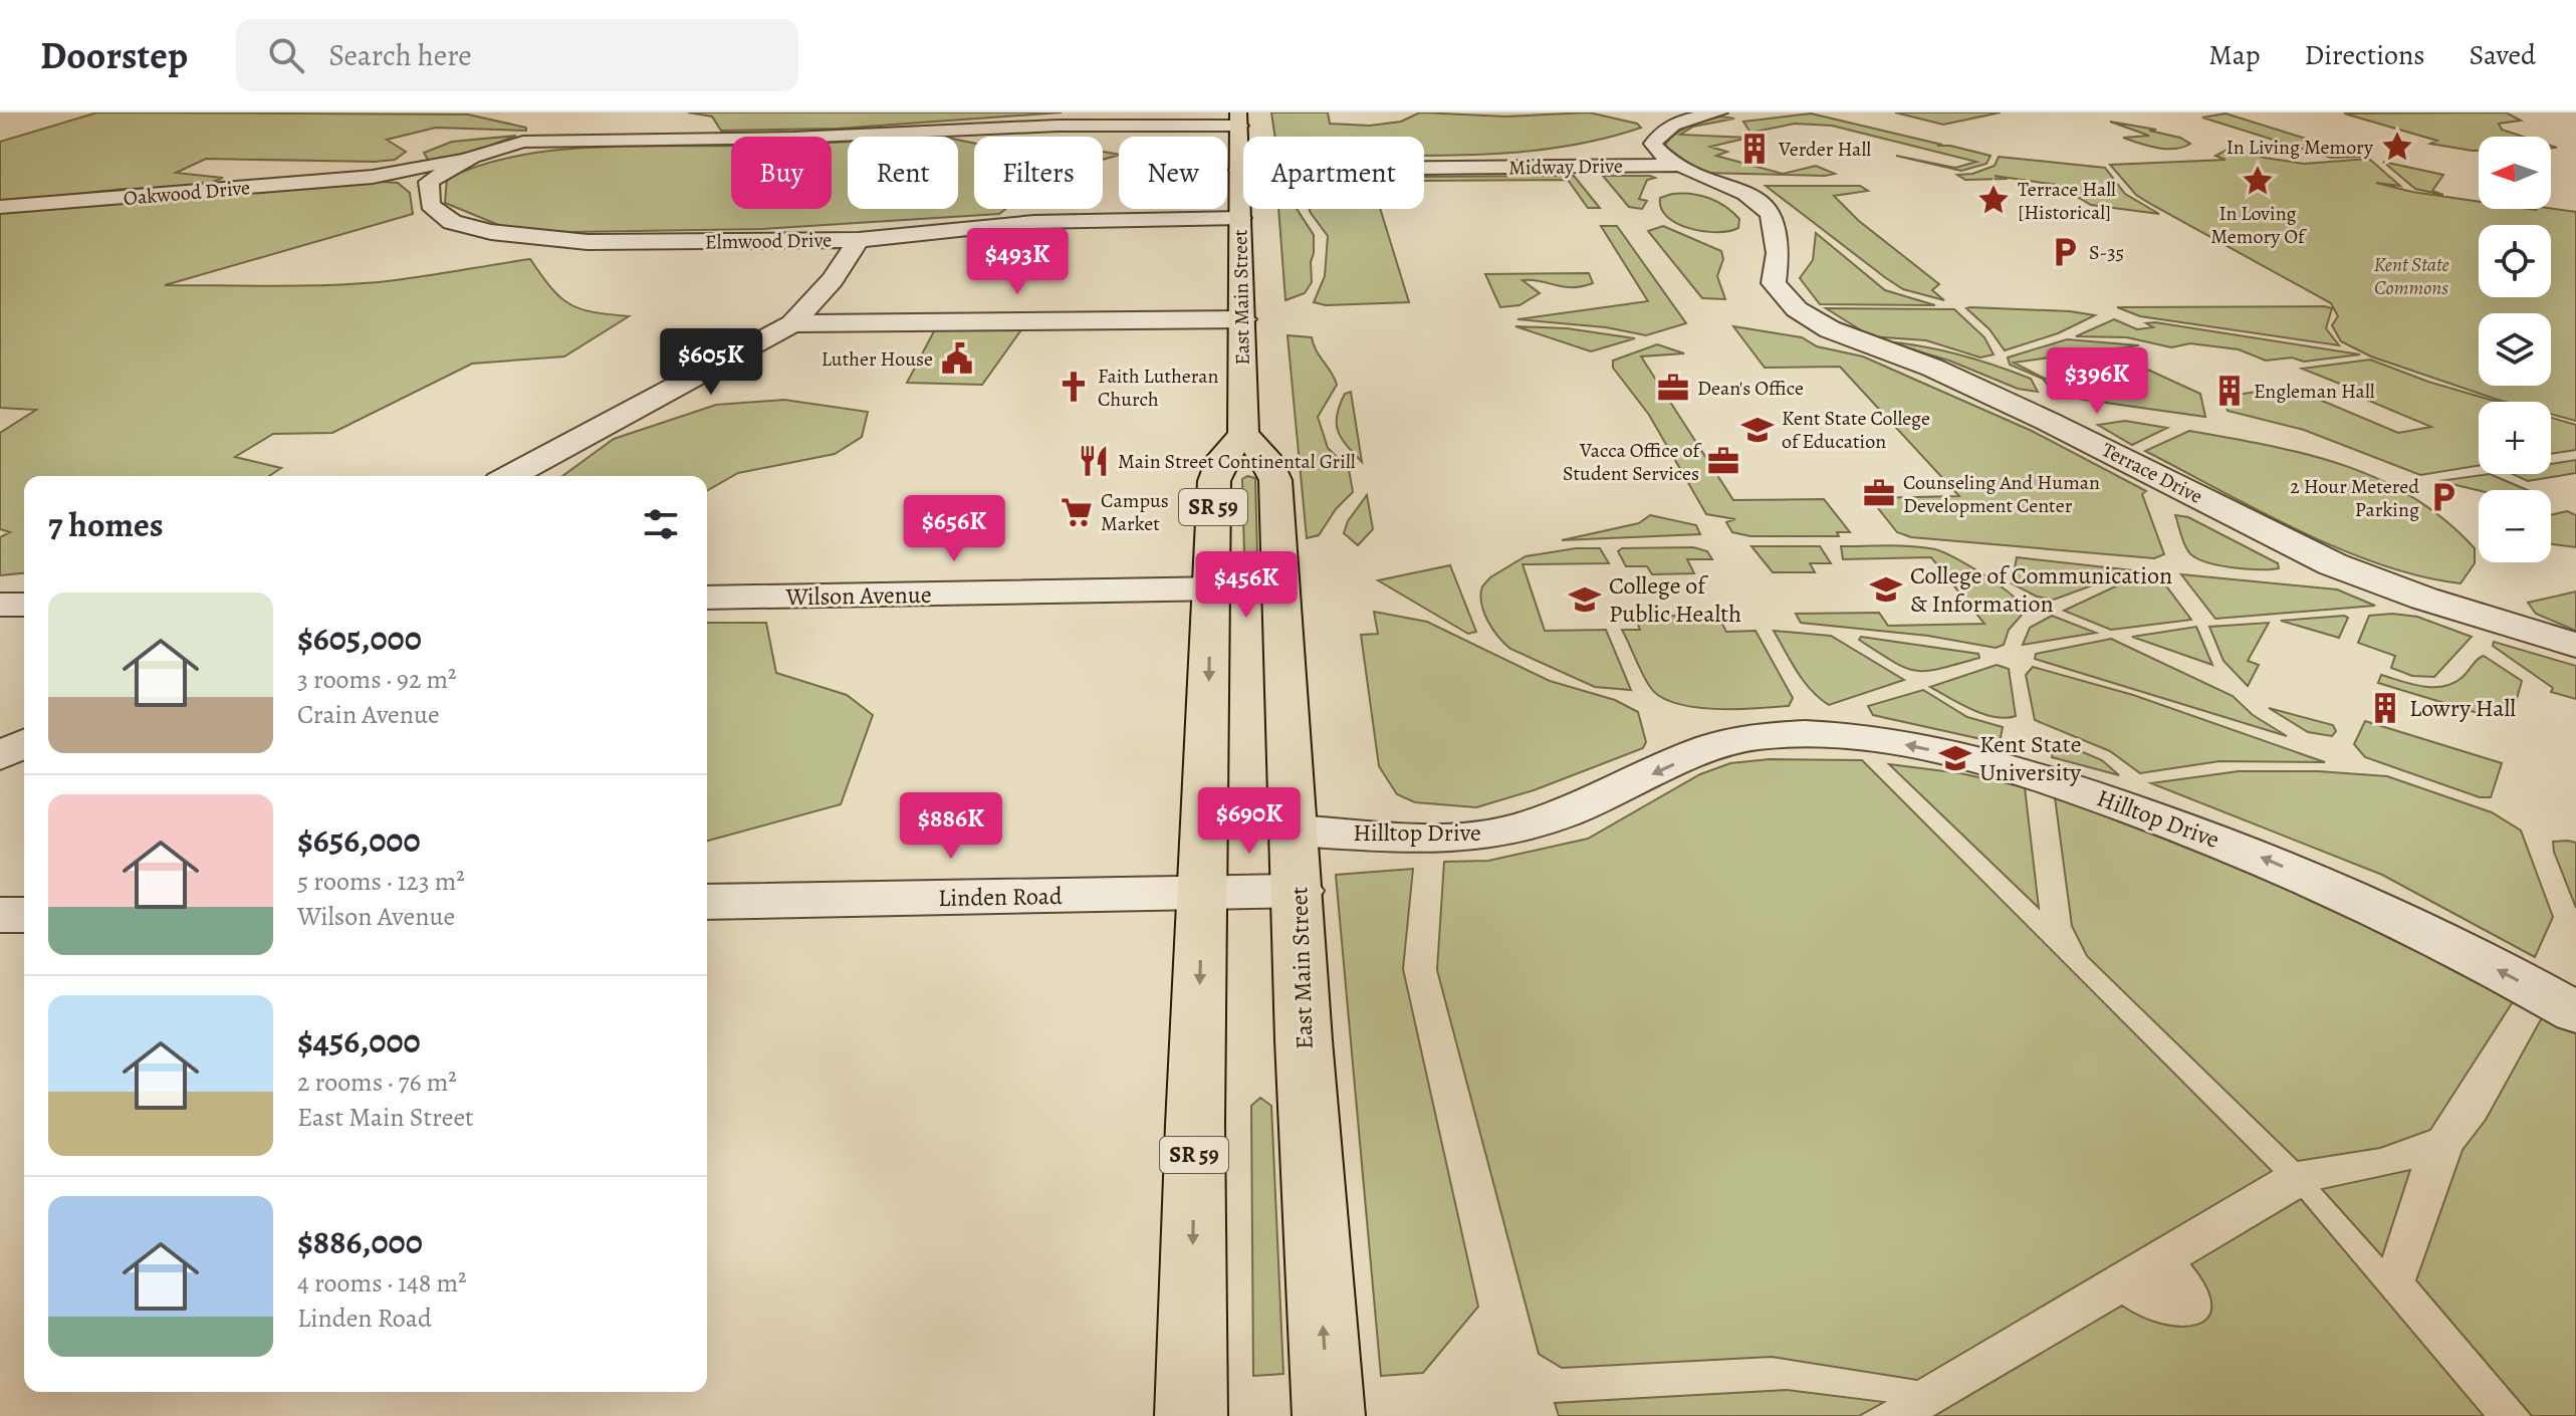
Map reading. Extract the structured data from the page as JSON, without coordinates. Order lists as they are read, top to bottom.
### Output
{
  "streets": {
    "main road": ["East Main Street", "SR 59"],
    "street": [
      "Midway Drive",
      "Oakwood Drive",
      "Elmwood Drive",
      "Terrace Drive",
      "Wilson Avenue",
      "Hilltop Drive",
      "Linden Road"
    ]
  },
  "crossings": [
    ["Midway Drive", "East Main Street"],
    ["Midway Drive", "Terrace Drive"],
    ["Oakwood Drive", "Elmwood Drive"],
    ["Elmwood Drive", "East Main Street"],
    ["East Main Street", "SR 59"],
    ["East Main Street", "Wilson Avenue"],
    ["East Main Street", "Hilltop Drive"],
    ["East Main Street", "Linden Road"],
    ["SR 59", "Wilson Avenue"],
    ["SR 59", "Linden Road"]
  ],
  "one_way": ["Hilltop Drive"],
  "parks": ["Kent State Commons"],
  "places": {
    "place": ["In Living Memory", "In Loving Memory Of", "Terrace Hall [Historical]"],
    "building": ["Verder Hall", "Engleman Hall", "Lowry Hall"],
    "parking": ["S-35", "2 Hour Metered Parking"],
    "public building": ["Luther House"],
    "church": ["Faith Lutheran Church"],
    "office": ["Dean's Office", "Vacca Office of Student Services", "Counseling And Human Development Center"],
    "school or university": [
      "Kent State College of Education",
      "College of Communication & Information",
      "College of Public Health",
      "Kent State University"
    ],
    "restaurant": ["Main Street Continental Grill"],
    "supermarket": ["Campus Market"]
  },
  "north": "left",
  "page": {
    "header": "Doorstep",
    "search": "Search here",
    "nav": ["Map", "Directions", "Saved"],
    "map_buttons": ["+", "−"],
    "chip": [
      "Buy",
      "Rent",
      "Filters",
      "New",
      "Apartment"
    ],
    "price": [
      "$493K",
      "$605K",
      "$396K",
      "$656K",
      "$456K",
      "$690K",
      "$886K"
    ],
    "heading": "7 homes",
    "list": [
      {
        "name": "$605,000",
        "note": "3 rooms · 92 m² · Crain Avenue"
      },
      {
        "name": "$656,000",
        "note": "5 rooms · 123 m² · Wilson Avenue"
      },
      {
        "name": "$456,000",
        "note": "2 rooms · 76 m² · East Main Street"
      },
      {
        "name": "$886,000",
        "note": "4 rooms · 148 m² · Linden Road"
      }
    ]
  }
}
